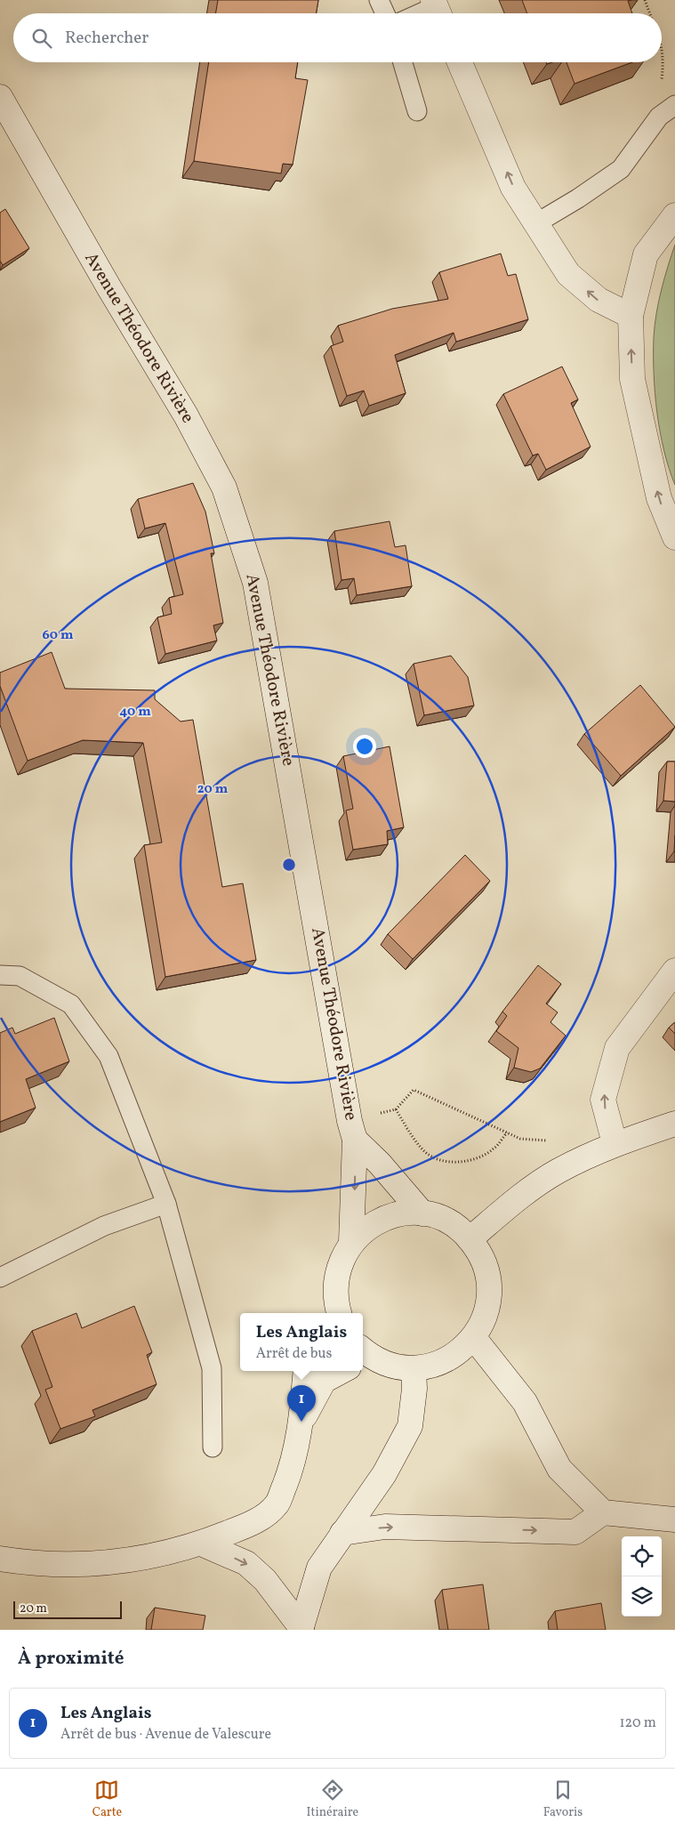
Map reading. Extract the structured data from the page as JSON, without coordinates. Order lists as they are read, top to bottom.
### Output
{
  "streets": {
    "main road": ["Avenue Théodore Rivière"]
  },
  "scale_bar": "20 m",
  "page": {
    "search": "Rechercher",
    "popup": ["Les Anglais", "Arrêt de bus"],
    "pins": "1",
    "scale": "20 m",
    "heading": "À proximité",
    "list": [
      {
        "mark": "1",
        "name": "Les Anglais",
        "note": "Arrêt de bus · Avenue de Valescure",
        "value": "120 m"
      }
    ],
    "nav": ["Carte", "Itinéraire", "Favoris"]
  },
  "rings": ["60 m", "40 m", "20 m"]
}
